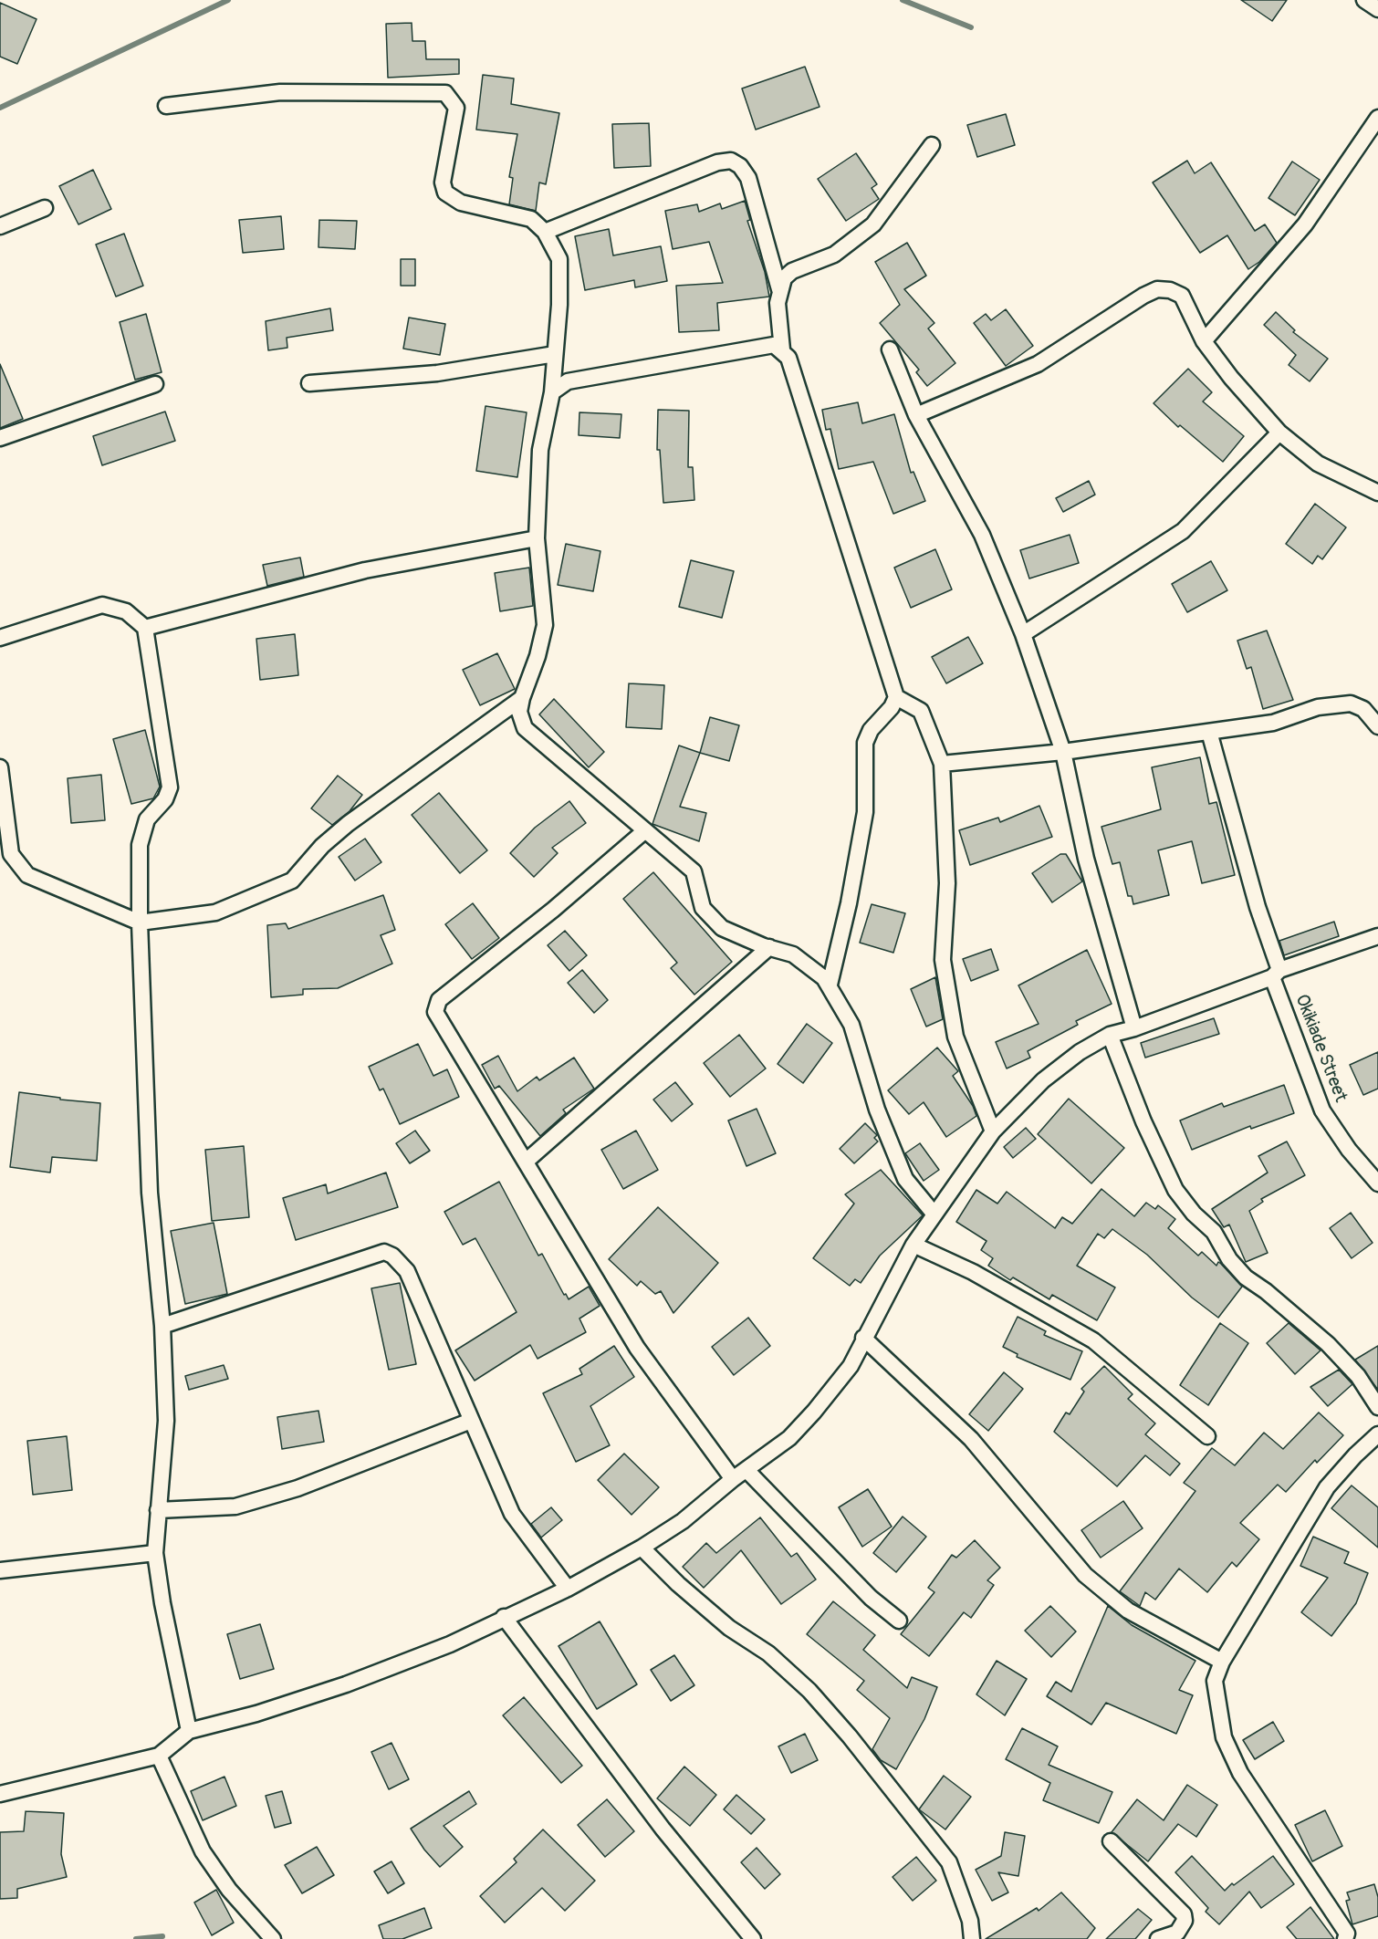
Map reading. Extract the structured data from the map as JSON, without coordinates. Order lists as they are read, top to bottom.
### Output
{
  "streets": {
    "street": ["Okikiade Street"]
  }
}
